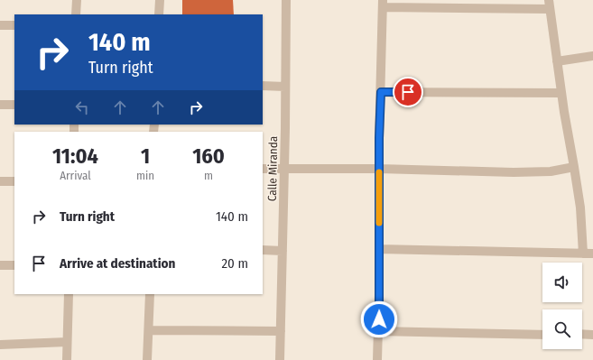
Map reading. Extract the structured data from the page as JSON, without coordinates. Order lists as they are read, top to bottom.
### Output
{
  "streets": {
    "street": ["Calle Miranda"]
  },
  "page": {
    "turn": ["140 m", "Turn right"],
    "eta": [
      "11:04",
      "Arrival",
      "1",
      "min",
      "160",
      "m"
    ],
    "list": [
      {
        "name": "Turn right",
        "value": "140 m"
      },
      {
        "name": "Arrive at destination",
        "value": "20 m"
      }
    ]
  }
}
